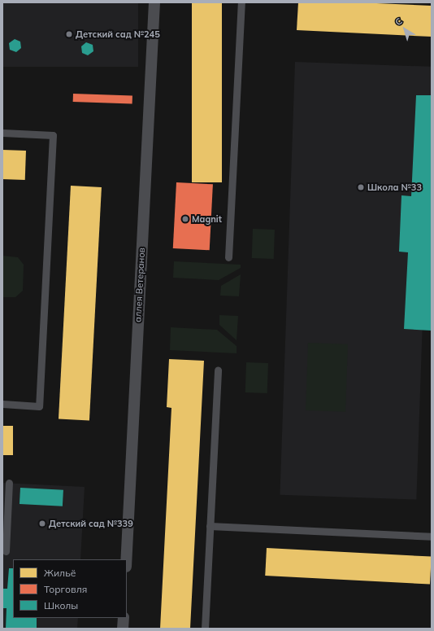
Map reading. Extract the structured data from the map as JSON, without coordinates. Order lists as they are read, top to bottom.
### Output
{
  "streets": {
    "street": ["аллея Ветеранов"]
  },
  "places": [
    "Детский сад №245",
    "Школа №33",
    "Magnit",
    "Детский сад №339"
  ],
  "legend": ["Жильё", "Торговля", "Школы"],
  "north": "top left"
}
